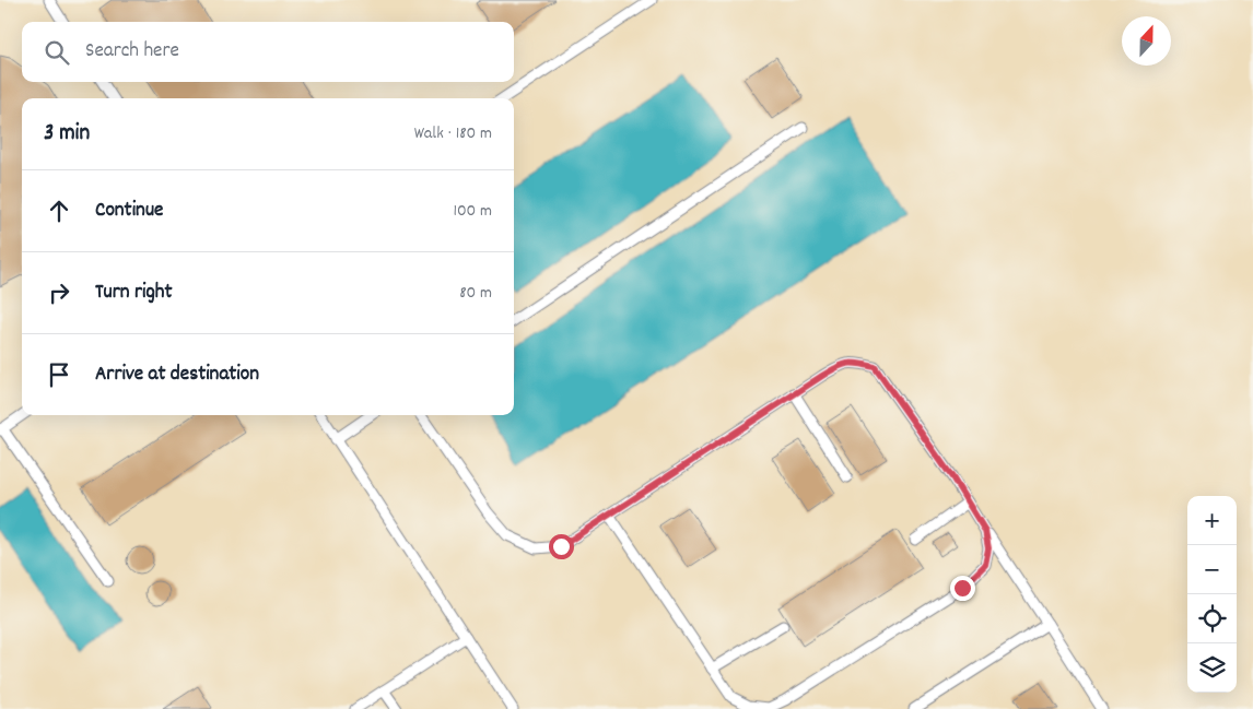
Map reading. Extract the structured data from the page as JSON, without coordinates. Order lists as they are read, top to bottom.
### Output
{
  "north": "top",
  "page": {
    "search": "Search here",
    "heading": ["3 min", "Walk · 180 m"],
    "list": [
      ["Continue", "100 m"],
      ["Turn right", "80 m"],
      "Arrive at destination"
    ],
    "map_buttons": ["+", "−"]
  }
}
